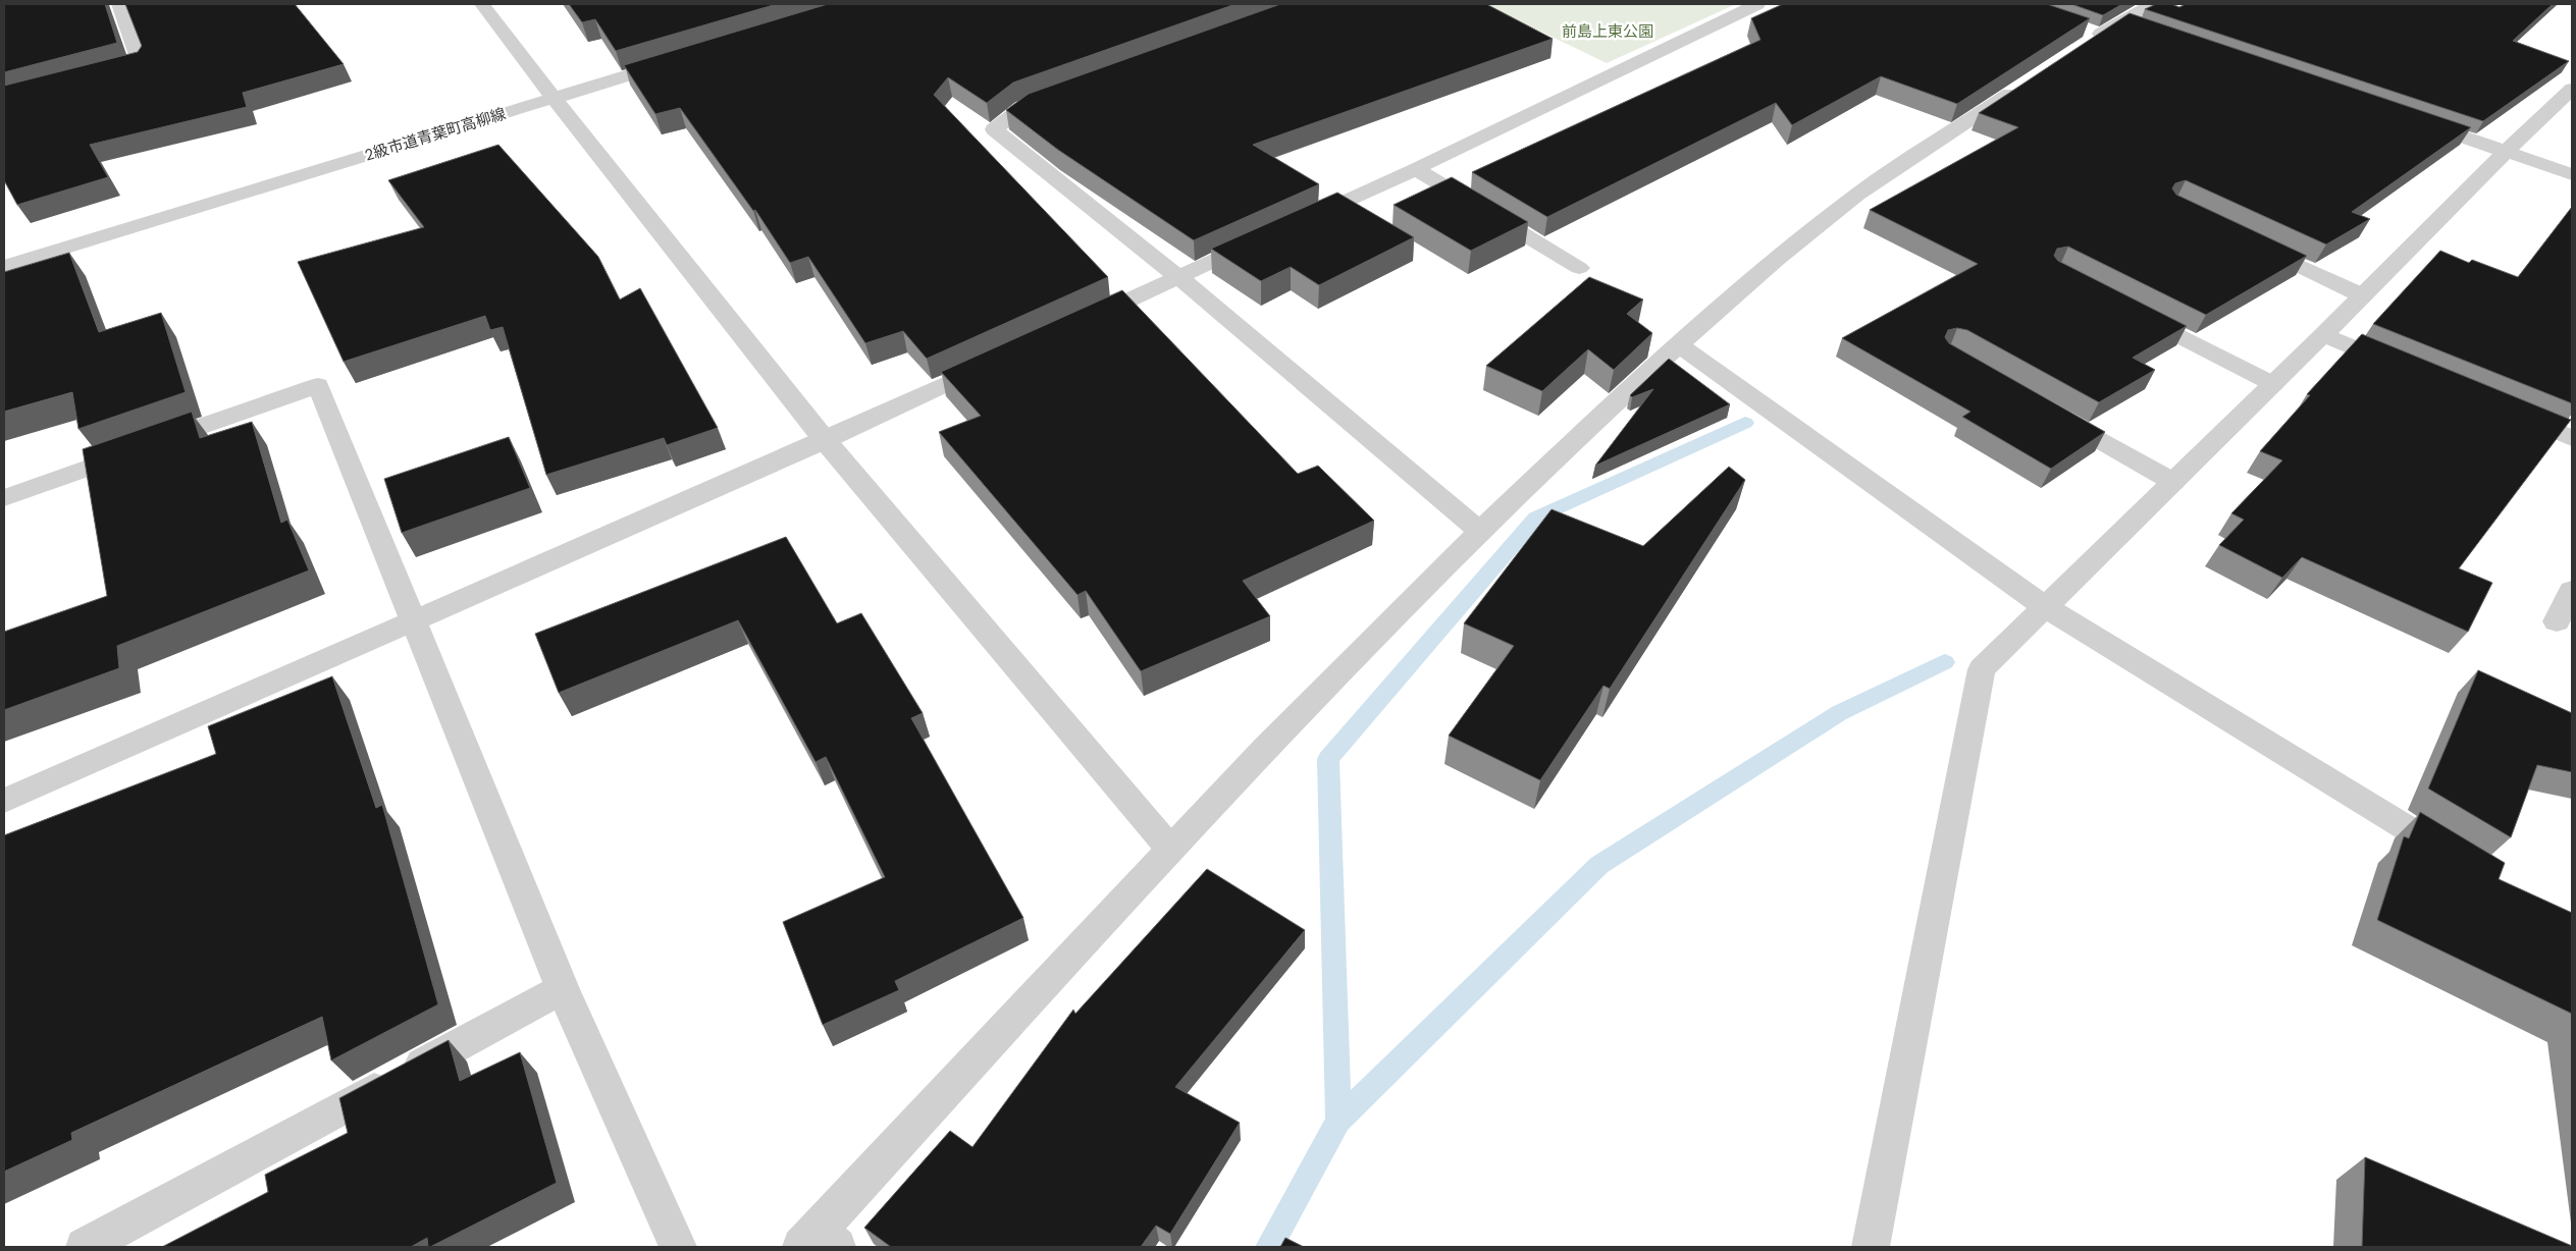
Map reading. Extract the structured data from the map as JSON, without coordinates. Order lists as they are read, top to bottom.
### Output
{
  "streets": {
    "street": ["2級市道青葉町高柳線"]
  },
  "parks": ["前島上東公園"]
}
